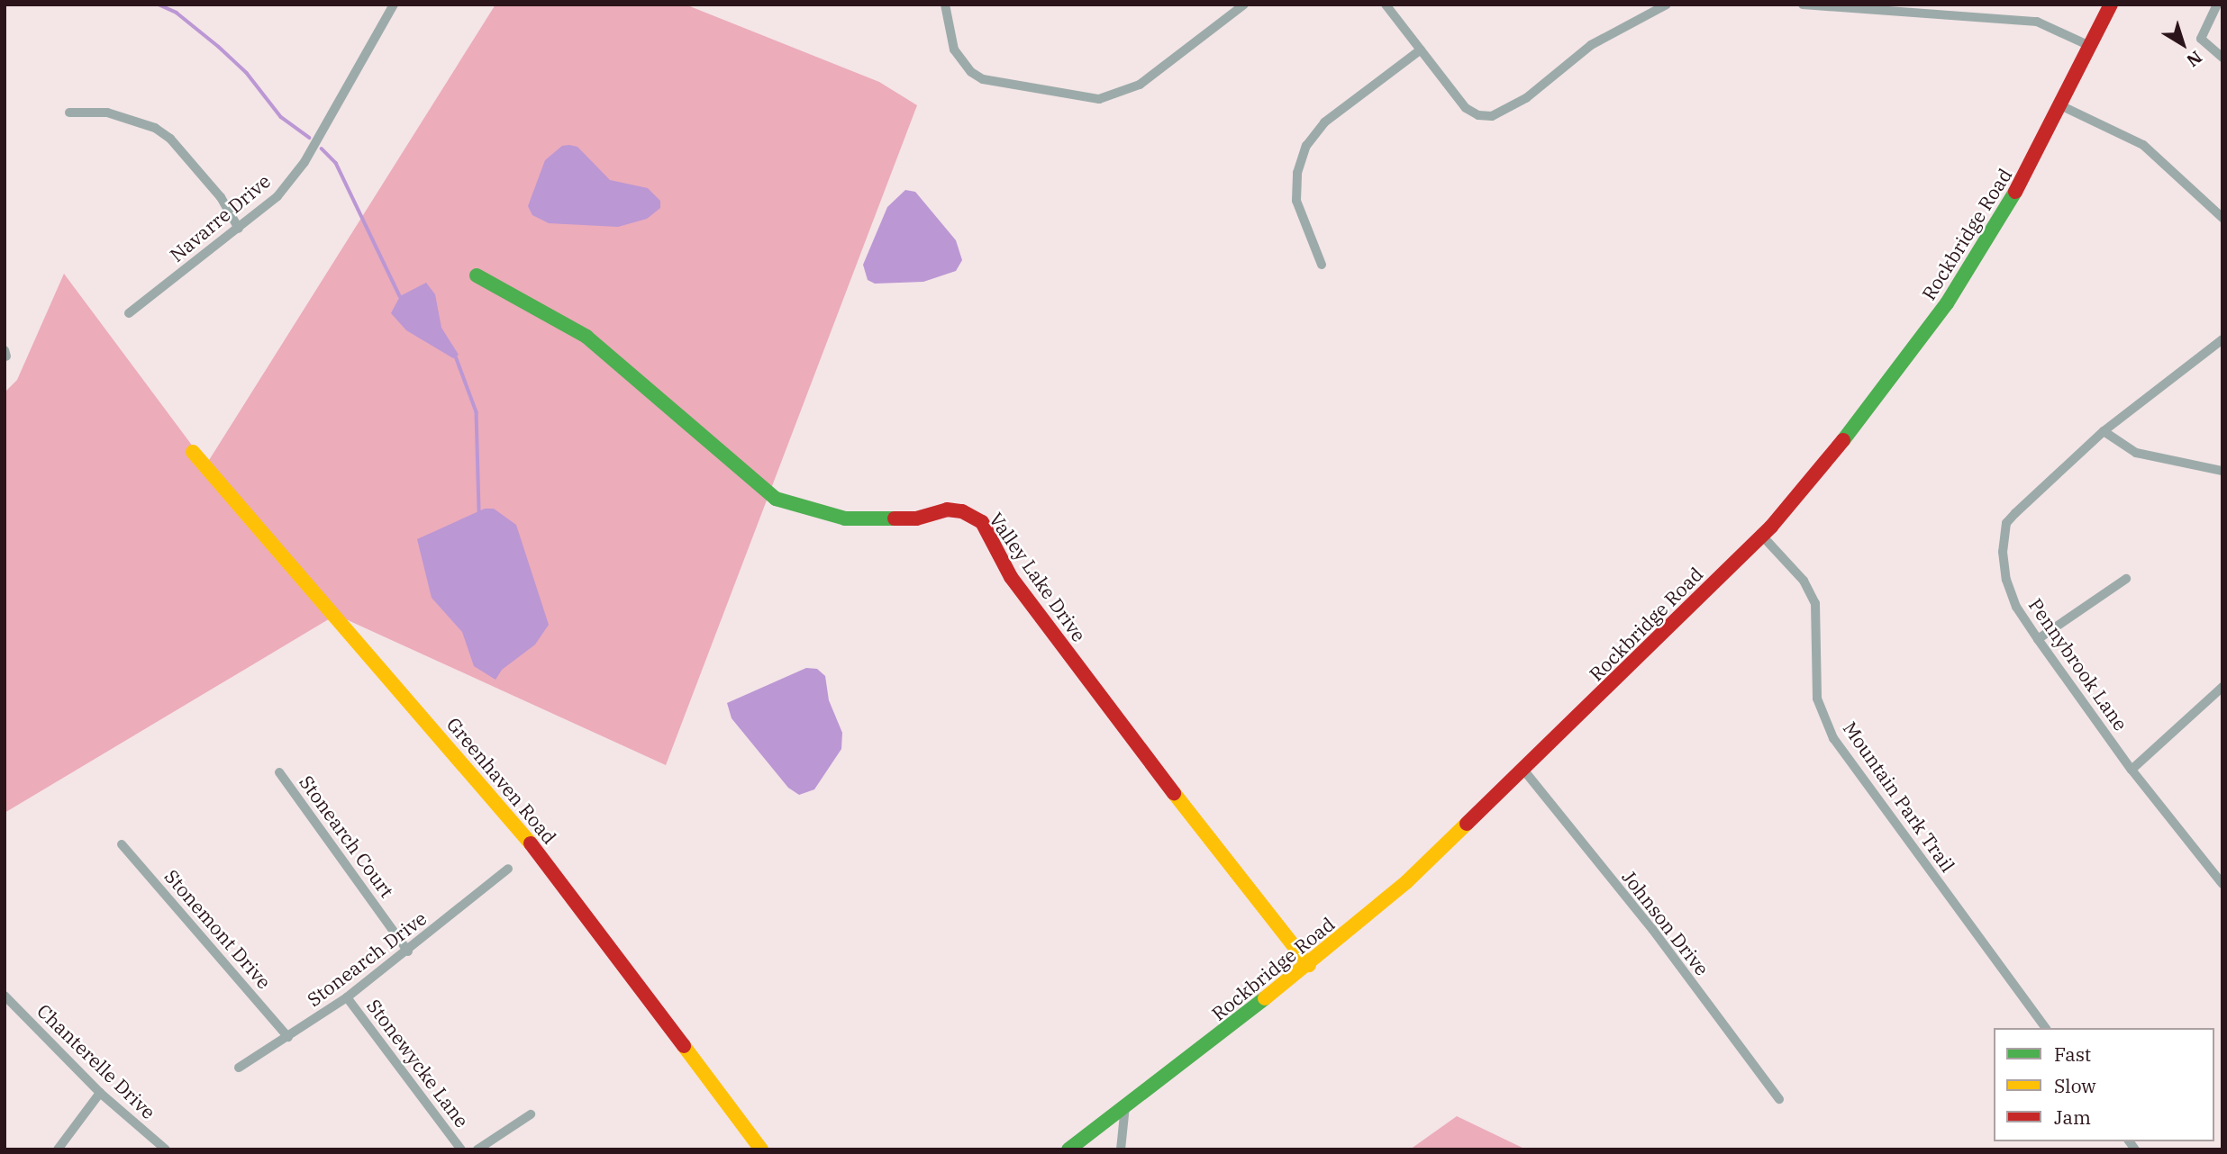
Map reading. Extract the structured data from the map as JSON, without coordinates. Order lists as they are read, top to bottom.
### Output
{
  "streets": {
    "street": [
      "Navarre Drive",
      "Rockbridge Road",
      "Valley Lake Drive",
      "Pennybrook Lane",
      "Greenhaven Road",
      "Mountain Park Trail",
      "Stonearch Court",
      "Johnson Drive",
      "Stonemont Drive",
      "Stonearch Drive",
      "Chanterelle Drive",
      "Stonewycke Lane"
    ]
  },
  "crossings": [
    ["Rockbridge Road", "Valley Lake Drive"],
    ["Rockbridge Road", "Mountain Park Trail"],
    ["Rockbridge Road", "Johnson Drive"],
    ["Stonearch Court", "Stonearch Drive"],
    ["Stonemont Drive", "Stonearch Drive"],
    ["Stonearch Drive", "Stonewycke Lane"]
  ],
  "legend": ["Fast", "Slow", "Jam"],
  "north": "bottom right"
}
